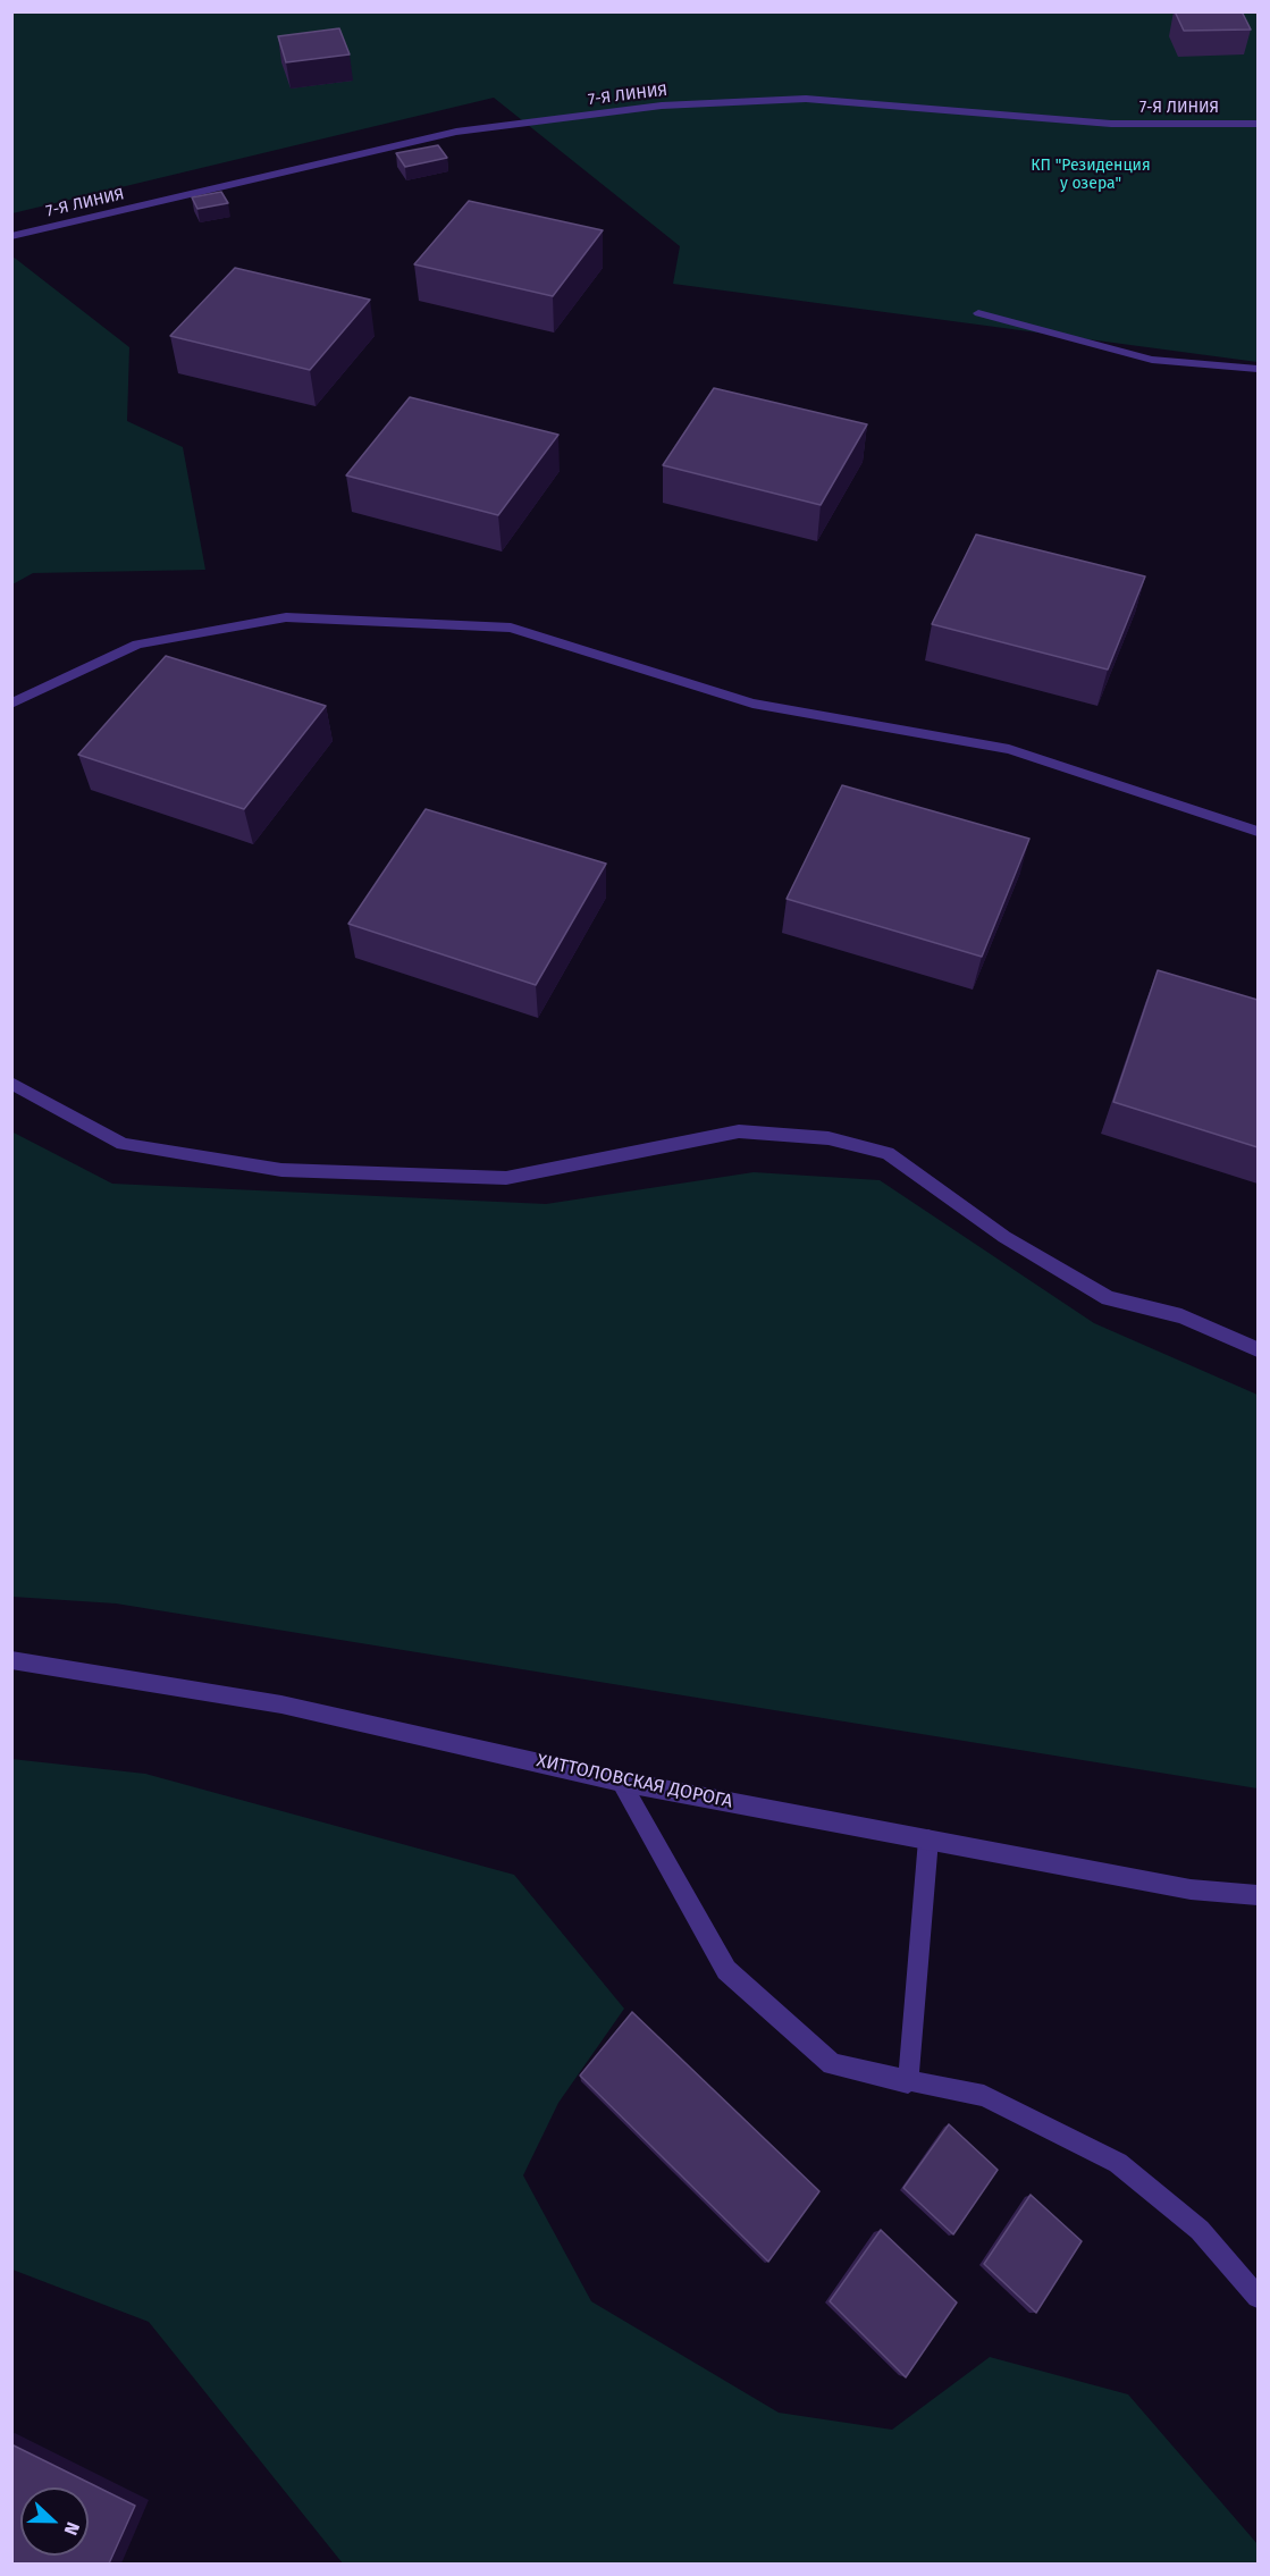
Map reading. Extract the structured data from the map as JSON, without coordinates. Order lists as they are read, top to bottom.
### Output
{
  "streets": {
    "street": ["7-Я ЛИНИЯ", "ХИТТОЛОВСКАЯ ДОРОГА"]
  },
  "parks": ["КП \"Резиденция у озера\""],
  "north": "right"
}
